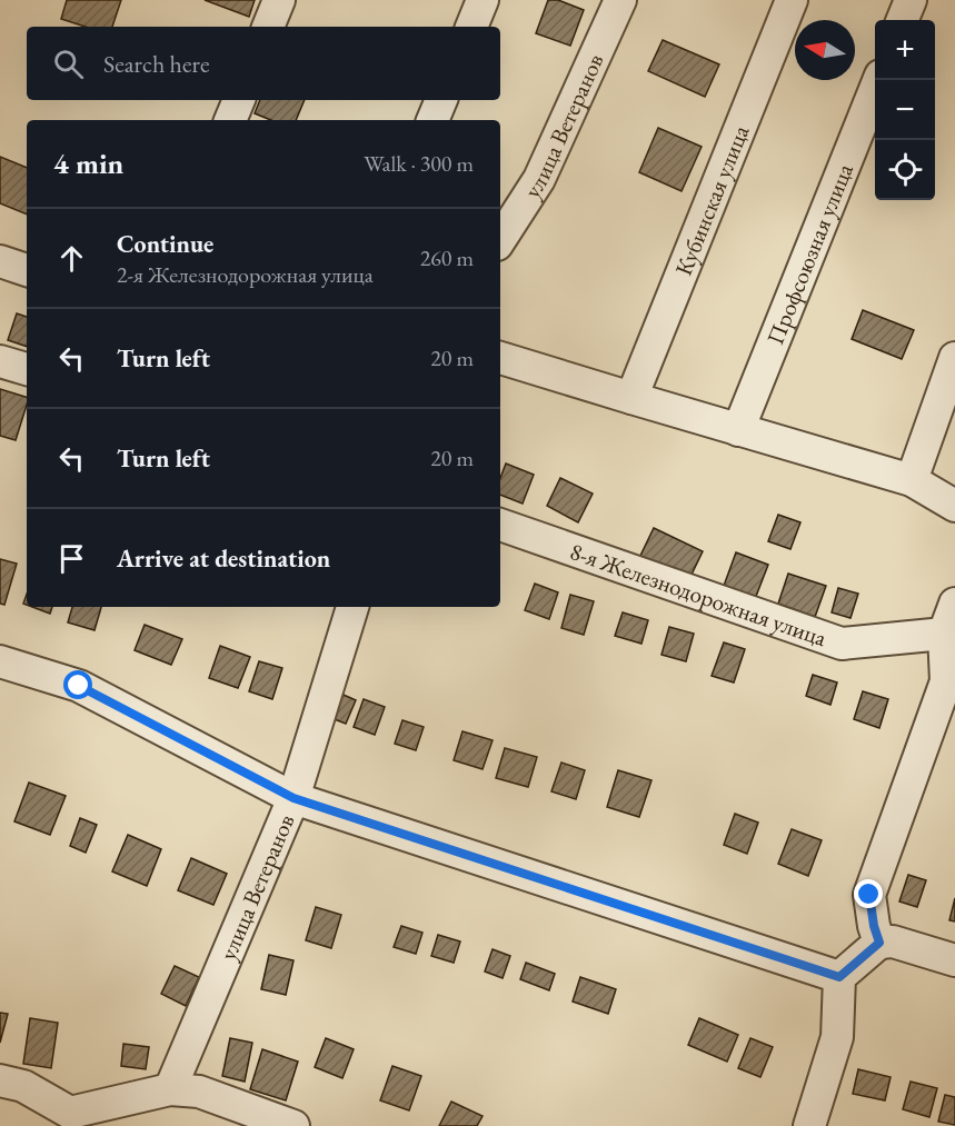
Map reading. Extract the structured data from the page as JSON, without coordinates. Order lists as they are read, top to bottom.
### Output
{
  "streets": {
    "street": [
      "улица Ветеранов",
      "Кубинская улица",
      "Профсоюзная улица",
      "8-я Железнодорожная улица"
    ]
  },
  "north": "left",
  "page": {
    "map_buttons": ["+", "−"],
    "search": "Search here",
    "heading": ["4 min", "Walk · 300 m"],
    "list": [
      ["Continue", "2-я Железнодорожная улица", "260 m"],
      ["Turn left", "20 m"],
      ["Turn left", "20 m"],
      "Arrive at destination"
    ]
  }
}
